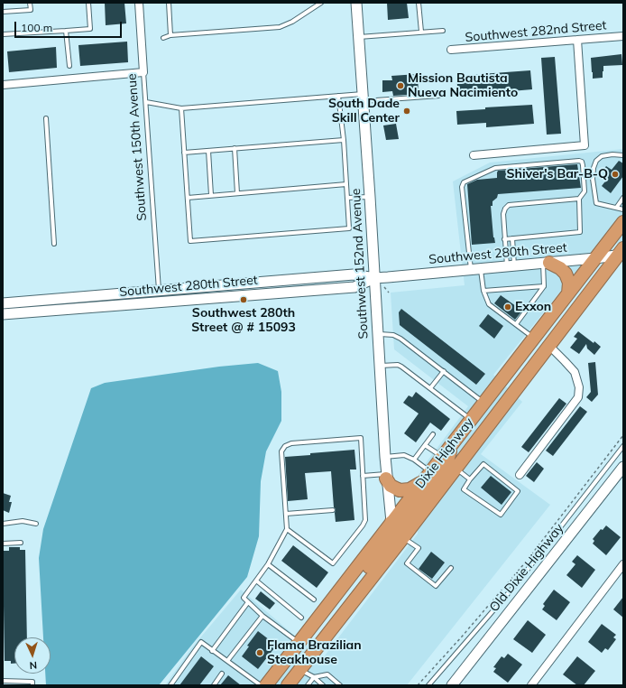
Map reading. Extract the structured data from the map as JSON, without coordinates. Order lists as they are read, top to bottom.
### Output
{
  "streets": {
    "highway": ["Dixie Highway"],
    "street": [
      "Southwest 282nd Street",
      "Southwest 150th Avenue",
      "Southwest 280th Street",
      "Southwest 152nd Avenue",
      "Old Dixie Highway"
    ]
  },
  "crossings": [
    ["Southwest 150th Avenue", "Southwest 280th Street"],
    ["Southwest 280th Street", "Southwest 152nd Avenue"],
    ["Southwest 280th Street", "Dixie Highway"],
    ["Southwest 152nd Avenue", "Dixie Highway"]
  ],
  "places": [
    "Mission Bautista Nueva Nacimiento",
    "South Dade Skill Center",
    "Shiver's Bar-B-Q",
    "Southwest 280th Street @ # 15093",
    "Exxon",
    "Flama Brazilian Steakhouse"
  ],
  "scale_bar": "100 m",
  "north": "bottom"
}
